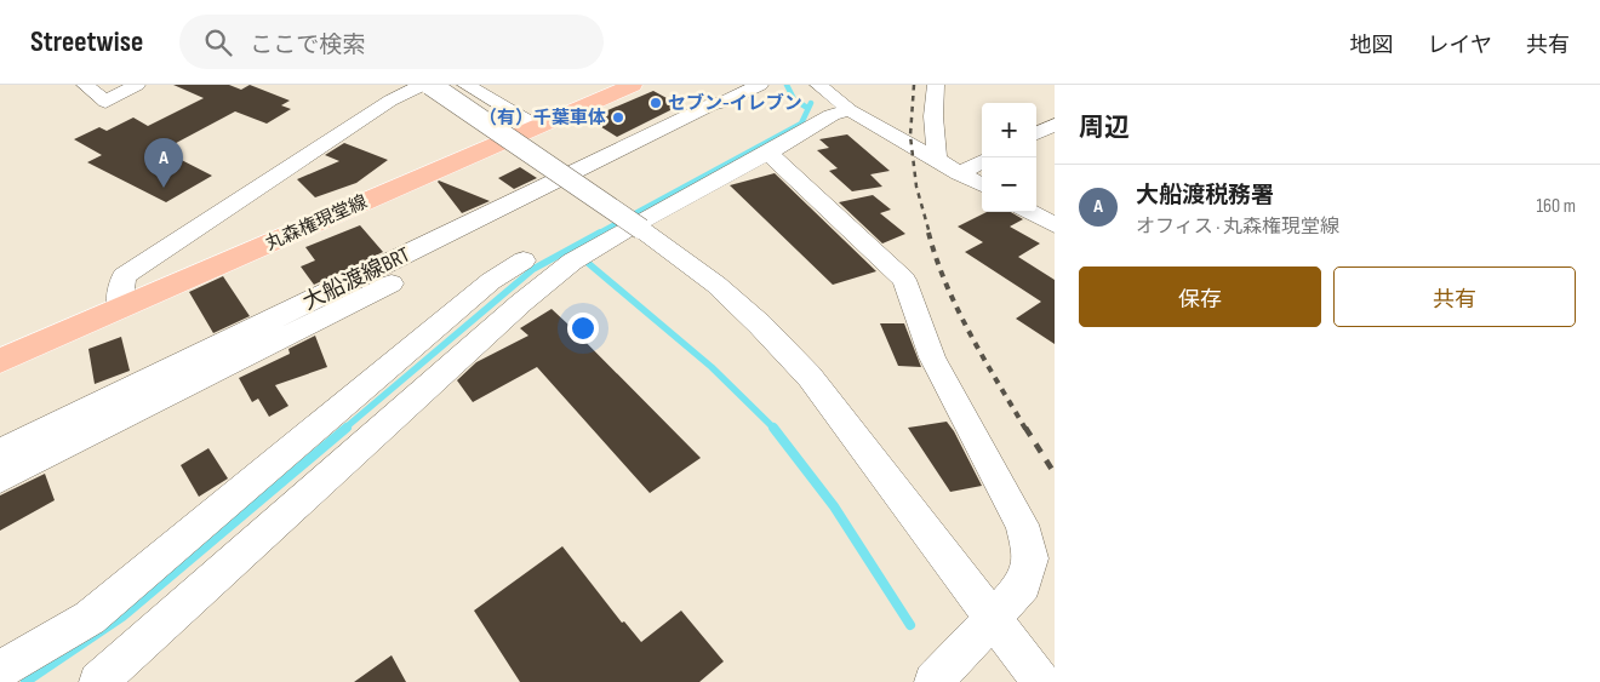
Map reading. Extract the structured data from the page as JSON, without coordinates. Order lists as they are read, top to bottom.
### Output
{
  "streets": {
    "main road": ["丸森権現堂線"],
    "street": ["大船渡線BRT"]
  },
  "places": ["セブン-イレブン", "（有）千葉車体"],
  "page": {
    "header": "Streetwise",
    "search": "ここで検索",
    "nav": ["地図", "レイヤ", "共有"],
    "heading": "周辺",
    "map_buttons": ["+", "−"],
    "pins": "A",
    "list": [
      {
        "mark": "A",
        "name": "大船渡税務署",
        "note": "オフィス · 丸森権現堂線",
        "value": "160 m"
      }
    ],
    "buttons": ["保存", "共有"]
  }
}
